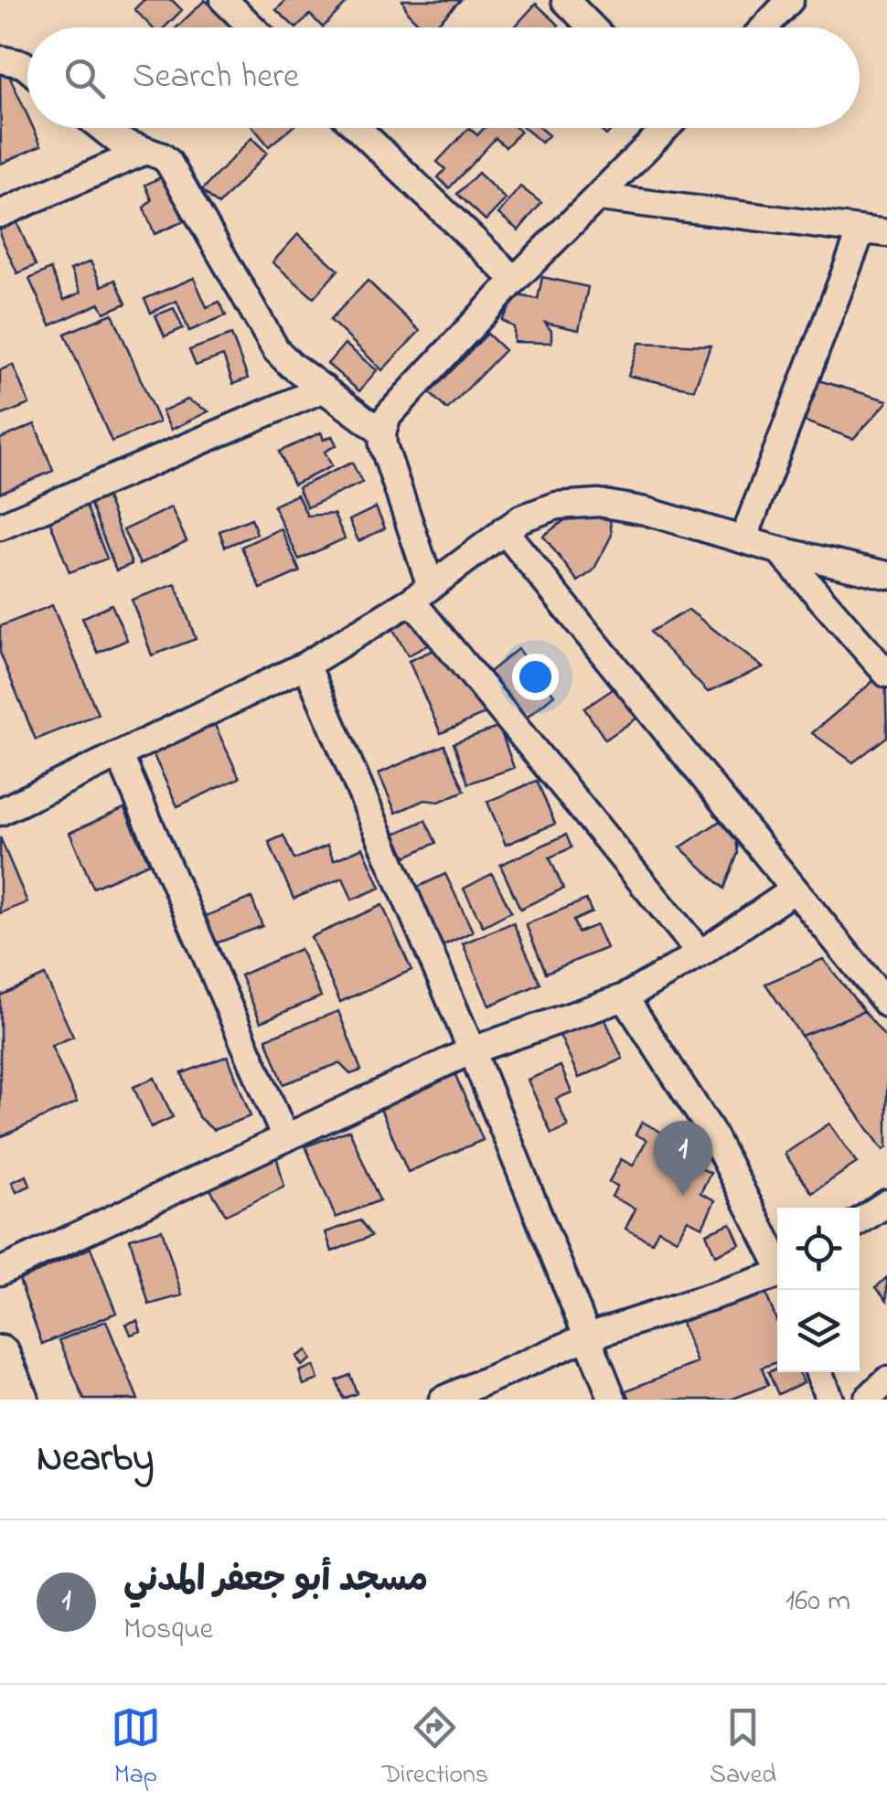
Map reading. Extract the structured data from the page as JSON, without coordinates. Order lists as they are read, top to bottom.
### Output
{
  "page": {
    "search": "Search here",
    "pins": "1",
    "heading": "Nearby",
    "list": [
      {
        "mark": "1",
        "name": "مسجد أبو جعفر المدني",
        "note": "Mosque",
        "value": "160 m"
      }
    ],
    "nav": ["Map", "Directions", "Saved"]
  }
}
